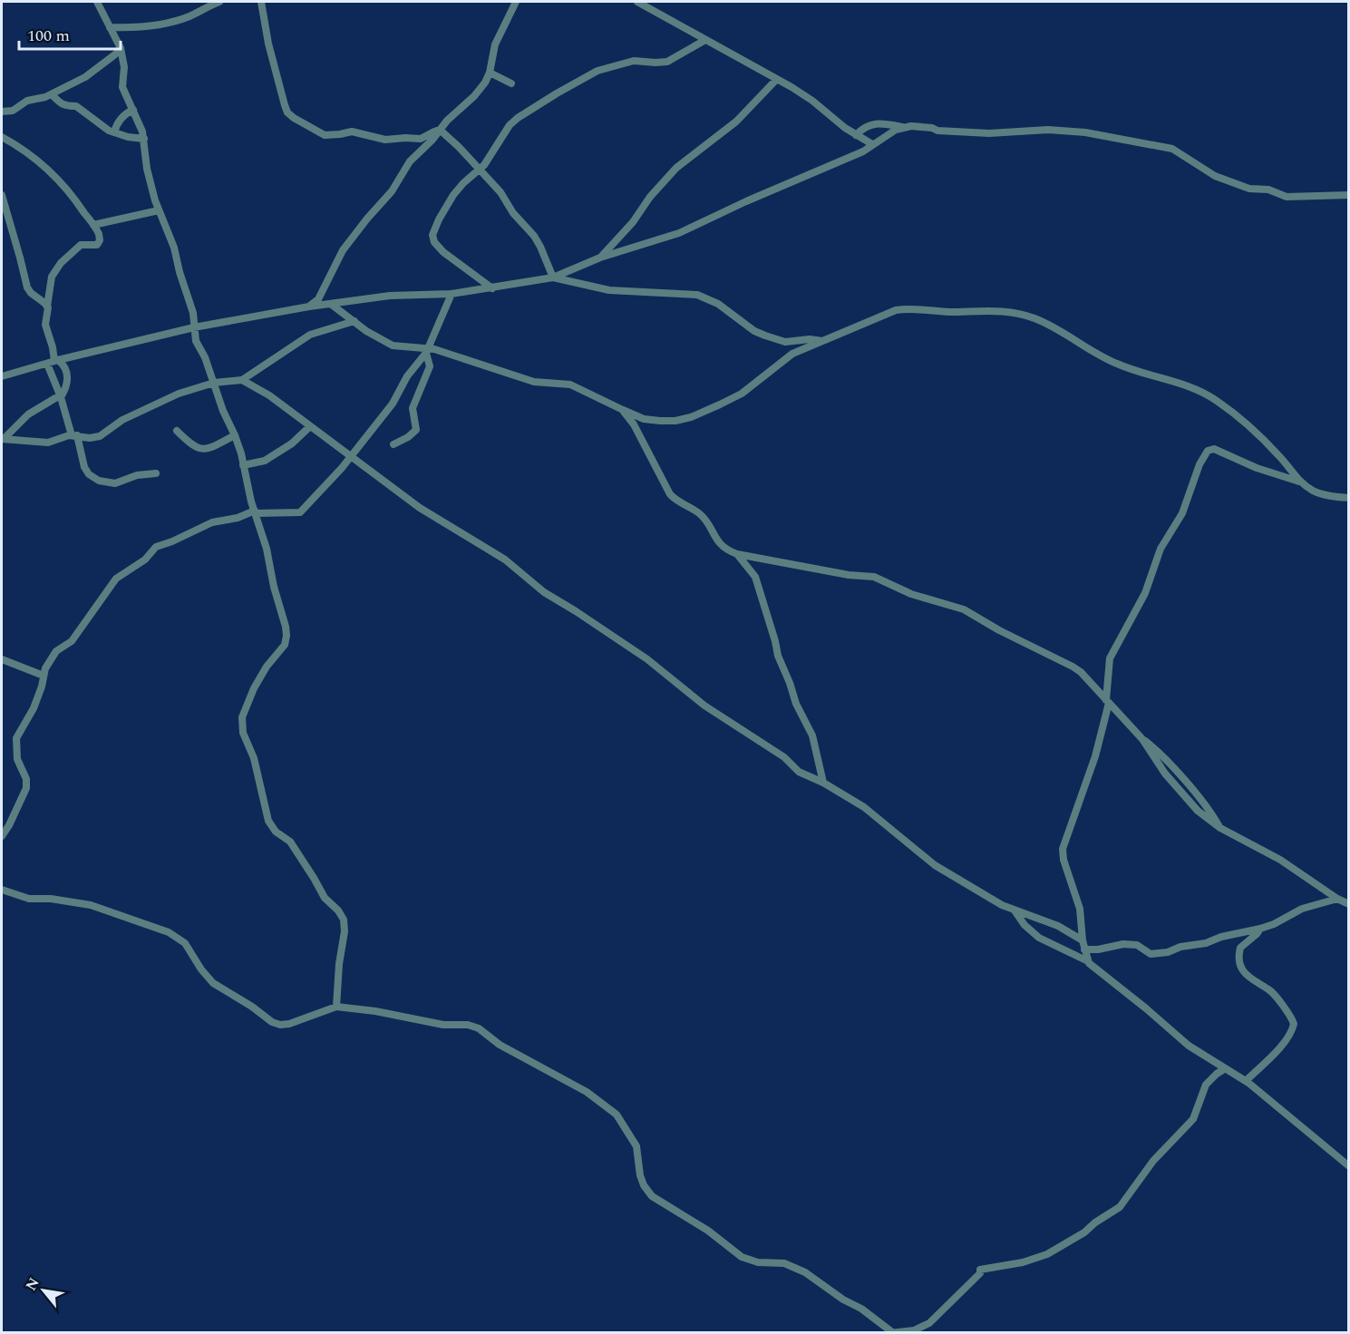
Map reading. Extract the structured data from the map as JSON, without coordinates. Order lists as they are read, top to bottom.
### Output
{
  "scale_bar": "100 m",
  "north": "top left"
}
